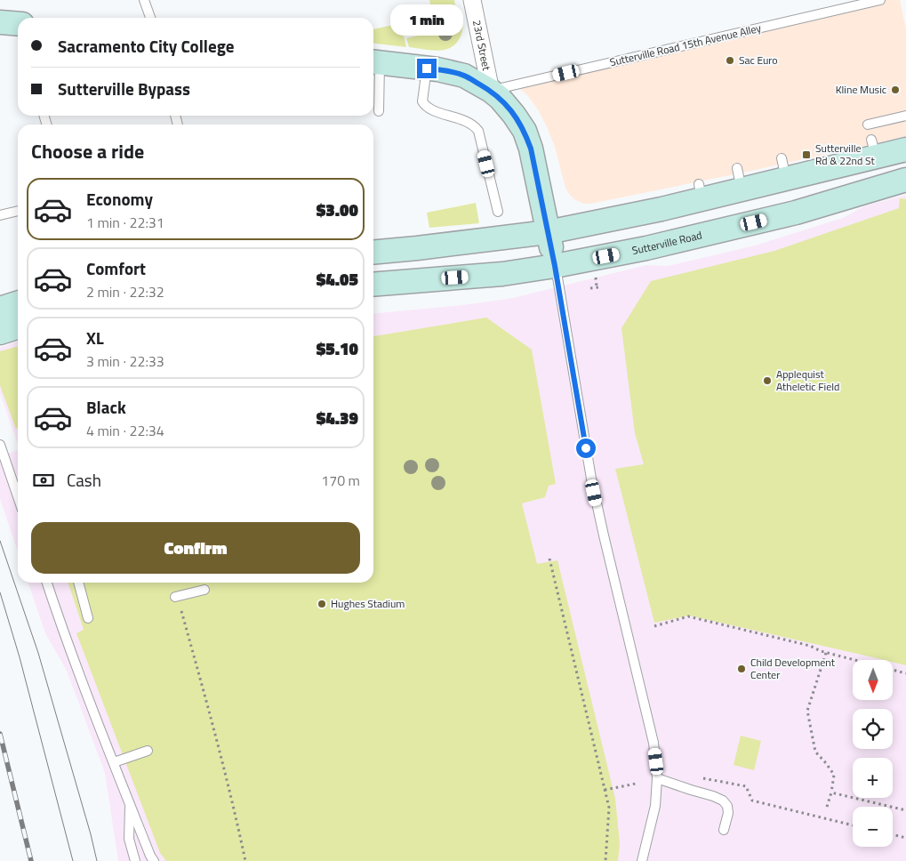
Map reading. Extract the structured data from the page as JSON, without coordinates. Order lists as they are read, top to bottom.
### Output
{
  "streets": {
    "main road": ["Sutterville Road"],
    "street": ["23rd Street"],
    "lane": ["Sutterville Road 15th Avenue Alley"]
  },
  "crossings": [
    ["23rd Street", "Sutterville Road 15th Avenue Alley"]
  ],
  "places": {
    "other": [
      "Sac Euro",
      "Kline Music",
      "Applequist Atheletic Field",
      "Hughes Stadium",
      "Child Development Center"
    ],
    "transit": ["Sutterville Rd & 22nd St"]
  },
  "north": "bottom",
  "page": {
    "bubble": "1 min",
    "banner": ["Sacramento City College", "Sutterville Bypass"],
    "heading": "Choose a ride",
    "list": [
      {
        "name": "Economy",
        "note": "1 min · 22:31",
        "value": "$3.00"
      },
      {
        "name": "Comfort",
        "note": "2 min · 22:32",
        "value": "$4.05"
      },
      {
        "name": "XL",
        "note": "3 min · 22:33",
        "value": "$5.10"
      },
      {
        "name": "Black",
        "note": "4 min · 22:34",
        "value": "$4.39"
      }
    ],
    "pay": ["Cash", "170 m"],
    "buttons": "Confirm",
    "map_buttons": ["+", "−"]
  }
}
